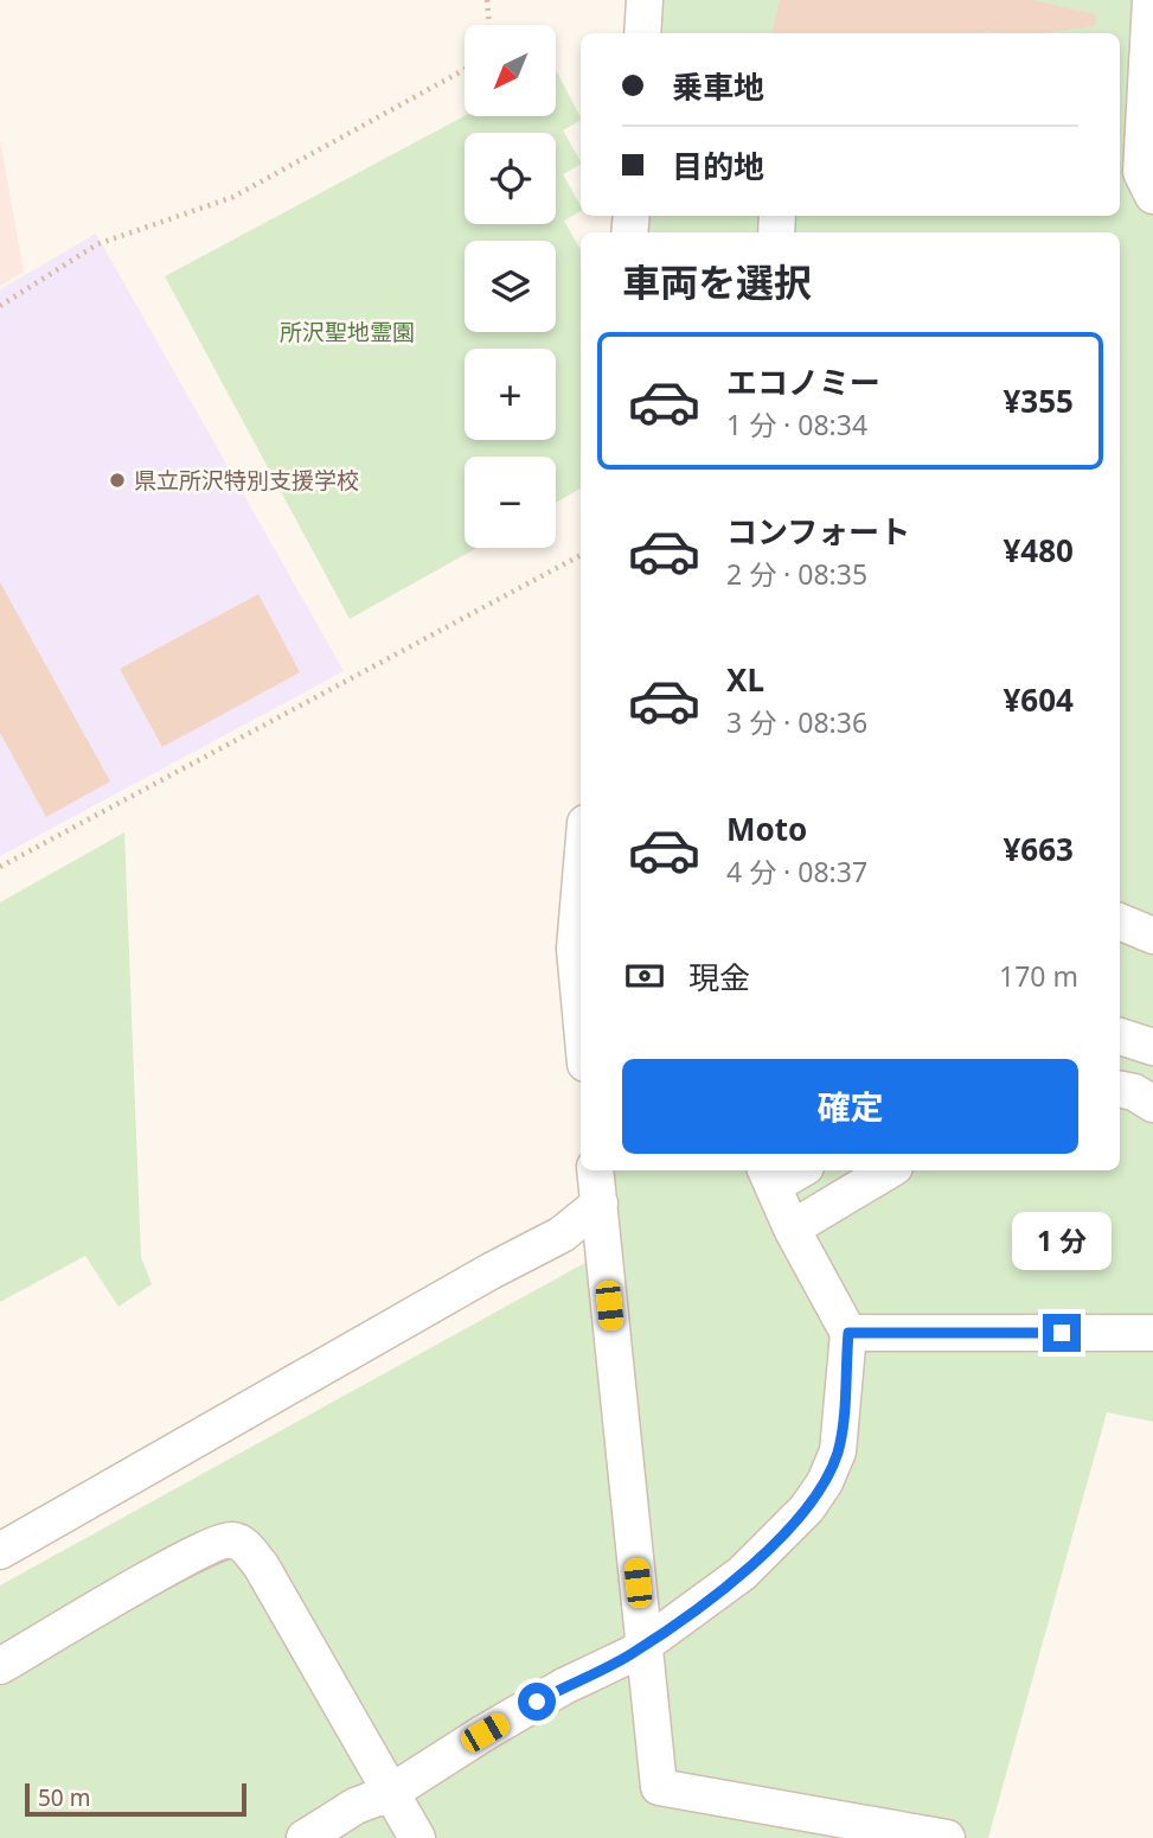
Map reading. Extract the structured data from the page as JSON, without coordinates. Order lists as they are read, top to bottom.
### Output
{
  "parks": ["所沢聖地霊園"],
  "places": ["県立所沢特別支援学校"],
  "scale_bar": "50 m",
  "north": "bottom left",
  "page": {
    "map_buttons": ["+", "−"],
    "banner": ["乗車地", "目的地"],
    "heading": "車両を選択",
    "list": [
      {
        "name": "エコノミー",
        "note": "1 分 · 08:34",
        "value": "¥355"
      },
      {
        "name": "コンフォート",
        "note": "2 分 · 08:35",
        "value": "¥480"
      },
      {
        "name": "XL",
        "note": "3 分 · 08:36",
        "value": "¥604"
      },
      {
        "name": "Moto",
        "note": "4 分 · 08:37",
        "value": "¥663"
      }
    ],
    "pay": ["現金", "170 m"],
    "buttons": "確定",
    "bubble": "1 分",
    "scale": "50 m"
  }
}
